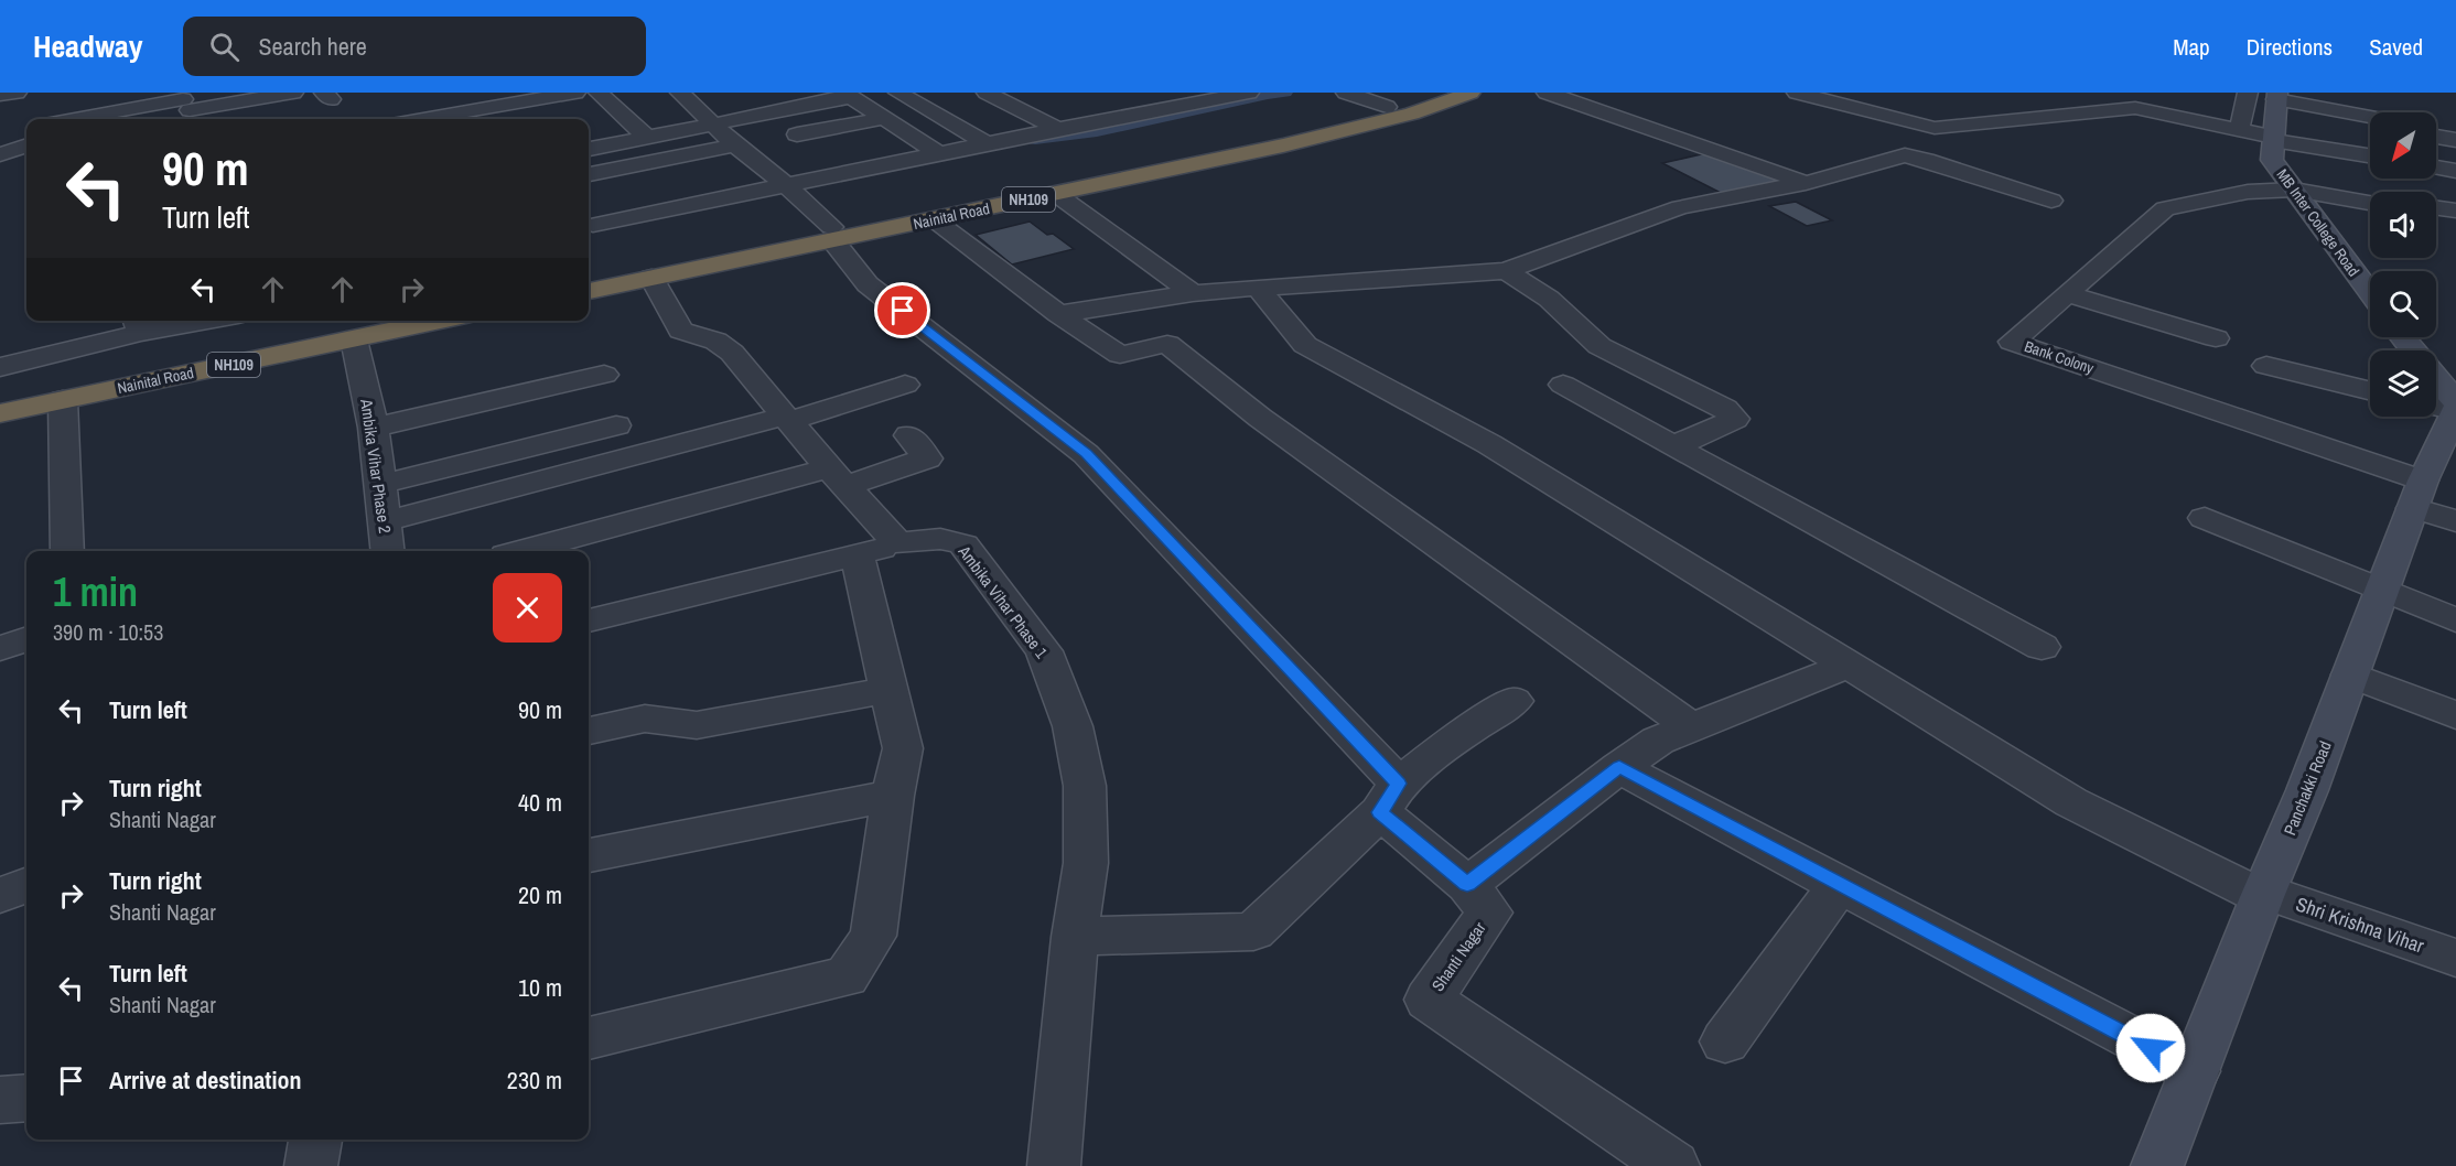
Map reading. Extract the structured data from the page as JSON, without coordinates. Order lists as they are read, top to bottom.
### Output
{
  "streets": {
    "highway": ["NH109", "Nainital Road"],
    "main road": ["MB Inter College Road", "Panchakki Road"],
    "street": [
      "Bank Colony",
      "Ambika Vihar Phase 2",
      "Ambika Vihar Phase 1",
      "Shri Krishna Vihar",
      "Shanti Nagar"
    ]
  },
  "crossings": [
    ["Nainital Road", "Ambika Vihar Phase 2"],
    ["Nainital Road", "Shanti Nagar"],
    ["MB Inter College Road", "Bank Colony"],
    ["Bank Colony", "Panchakki Road"],
    ["Panchakki Road", "Shri Krishna Vihar"]
  ],
  "north": "bottom left",
  "page": {
    "header": "Headway",
    "search": "Search here",
    "nav": ["Map", "Directions", "Saved"],
    "turn": ["90 m", "Turn left"],
    "heading": ["1 min", "390 m · 10:53"],
    "list": [
      {
        "name": "Turn left",
        "value": "90 m"
      },
      {
        "name": "Turn right",
        "note": "Shanti Nagar",
        "value": "40 m"
      },
      {
        "name": "Turn right",
        "note": "Shanti Nagar",
        "value": "20 m"
      },
      {
        "name": "Turn left",
        "note": "Shanti Nagar",
        "value": "10 m"
      },
      {
        "name": "Arrive at destination",
        "value": "230 m"
      }
    ]
  }
}
